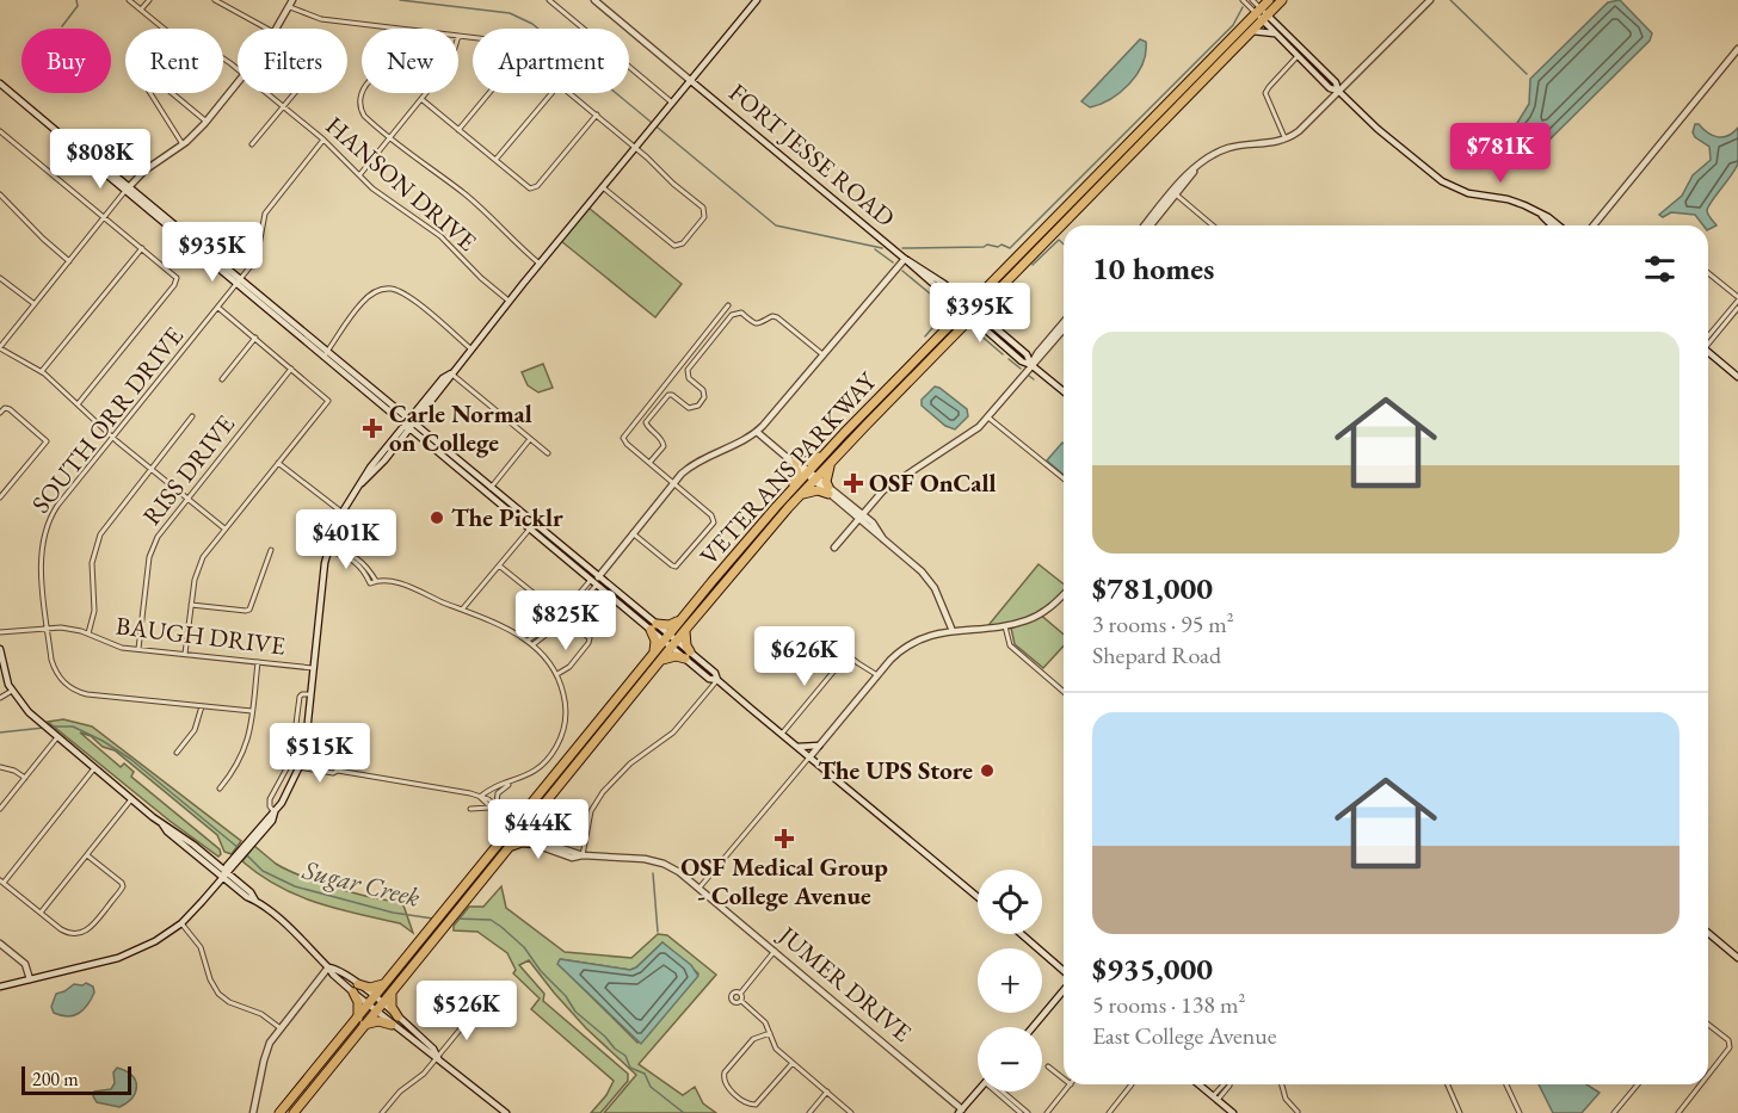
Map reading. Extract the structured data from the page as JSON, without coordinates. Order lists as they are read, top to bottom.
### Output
{
  "streets": {
    "highway": ["VETERANS PARKWAY"],
    "main road": ["FORT JESSE ROAD", "JUMER DRIVE"],
    "street": [
      "HANSON DRIVE",
      "SOUTH ORR DRIVE",
      "RISS DRIVE",
      "BAUGH DRIVE"
    ]
  },
  "crossings": [
    ["FORT JESSE ROAD", "VETERANS PARKWAY"],
    ["HANSON DRIVE", "SOUTH ORR DRIVE"],
    ["SOUTH ORR DRIVE", "BAUGH DRIVE"],
    ["VETERANS PARKWAY", "JUMER DRIVE"],
    ["RISS DRIVE", "BAUGH DRIVE"]
  ],
  "water": ["Sugar Creek"],
  "places": {
    "health": ["Carle Normal on College", "OSF OnCall", "OSF Medical Group - College Avenue"],
    "other": ["The Picklr", "The UPS Store"]
  },
  "scale_bar": "200 m",
  "page": {
    "chip": [
      "Buy",
      "Rent",
      "Filters",
      "New",
      "Apartment"
    ],
    "price": [
      "$781K",
      "$808K",
      "$935K",
      "$395K",
      "$401K",
      "$825K",
      "$626K",
      "$515K",
      "$444K",
      "$526K"
    ],
    "heading": "10 homes",
    "list": [
      {
        "name": "$781,000",
        "note": "3 rooms · 95 m² · Shepard Road"
      },
      {
        "name": "$935,000",
        "note": "5 rooms · 138 m² · East College Avenue"
      }
    ],
    "map_buttons": ["+", "−"],
    "scale": "200 m"
  }
}
